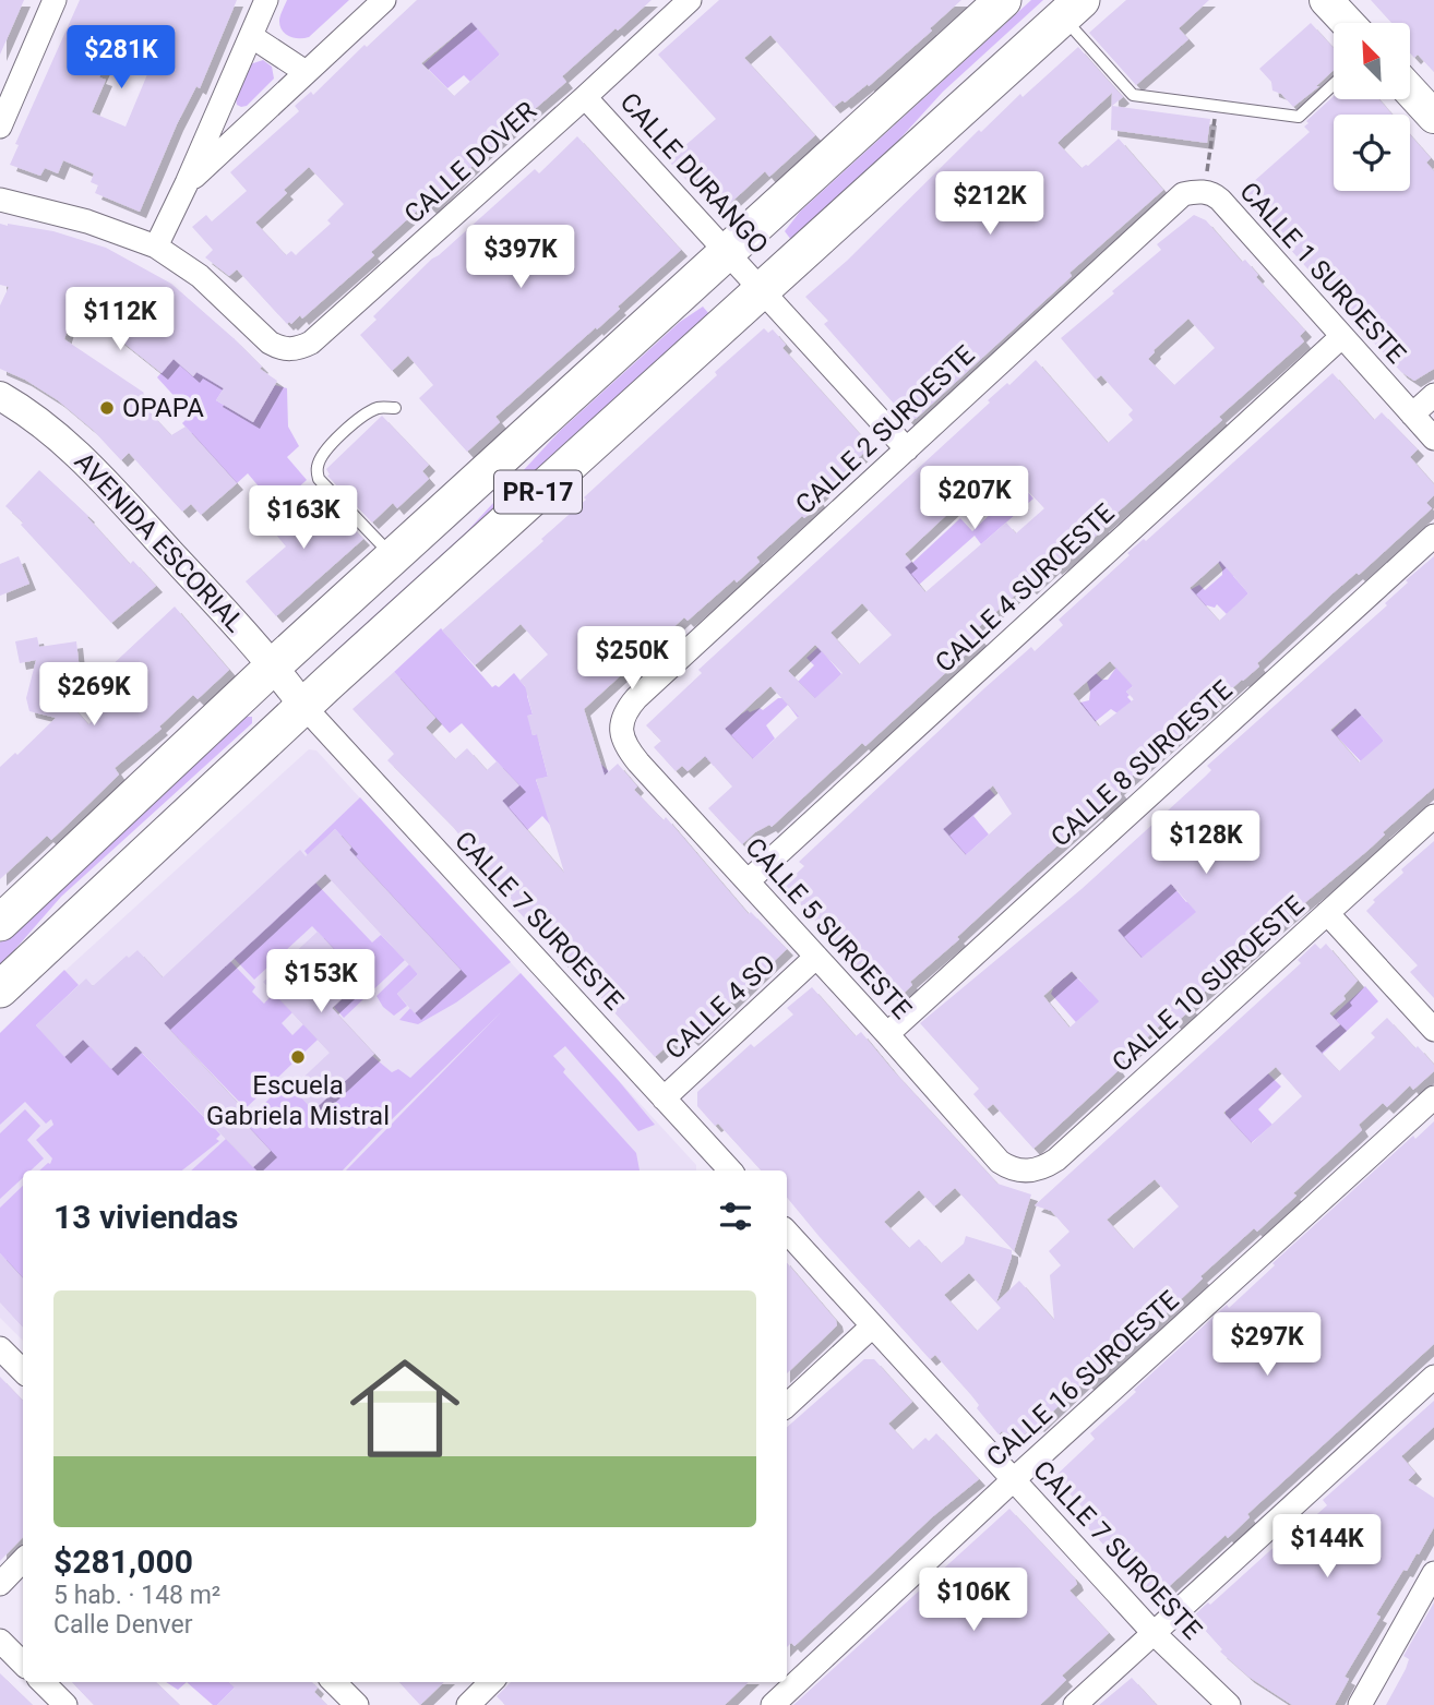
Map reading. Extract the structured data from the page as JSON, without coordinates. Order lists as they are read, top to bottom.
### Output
{
  "streets": {
    "main road": ["PR-17"],
    "street": [
      "CALLE DOVER",
      "CALLE DURANGO",
      "CALLE 1 SUROESTE",
      "CALLE 2 SUROESTE",
      "AVENIDA ESCORIAL",
      "CALLE 4 SUROESTE",
      "CALLE 8 SUROESTE",
      "CALLE 7 SUROESTE",
      "CALLE 5 SUROESTE",
      "CALLE 10 SUROESTE",
      "CALLE 4 SO",
      "CALLE 16 SUROESTE"
    ]
  },
  "crossings": [
    ["CALLE DOVER", "CALLE DURANGO"],
    ["CALLE DURANGO", "CALLE 2 SUROESTE"],
    ["CALLE DURANGO", "PR-17"],
    ["CALLE 1 SUROESTE", "CALLE 2 SUROESTE"],
    ["CALLE 1 SUROESTE", "CALLE 4 SUROESTE"],
    ["CALLE 2 SUROESTE", "CALLE 5 SUROESTE"],
    ["PR-17", "AVENIDA ESCORIAL"],
    ["PR-17", "CALLE 7 SUROESTE"],
    ["AVENIDA ESCORIAL", "CALLE 7 SUROESTE"],
    ["CALLE 4 SUROESTE", "CALLE 5 SUROESTE"],
    ["CALLE 8 SUROESTE", "CALLE 5 SUROESTE"],
    ["CALLE 7 SUROESTE", "CALLE 4 SO"],
    ["CALLE 7 SUROESTE", "CALLE 16 SUROESTE"],
    ["CALLE 5 SUROESTE", "CALLE 10 SUROESTE"],
    ["CALLE 5 SUROESTE", "CALLE 4 SO"]
  ],
  "places": ["OPAPA", "Escuela Gabriela Mistral"],
  "north": "top left",
  "page": {
    "price": [
      "$281K",
      "$212K",
      "$397K",
      "$112K",
      "$207K",
      "$163K",
      "$250K",
      "$269K",
      "$128K",
      "$153K",
      "$297K",
      "$144K",
      "$106K"
    ],
    "heading": "13 viviendas",
    "list": [
      {
        "name": "$281,000",
        "note": "5 hab. · 148 m² · Calle Denver"
      }
    ]
  }
}
